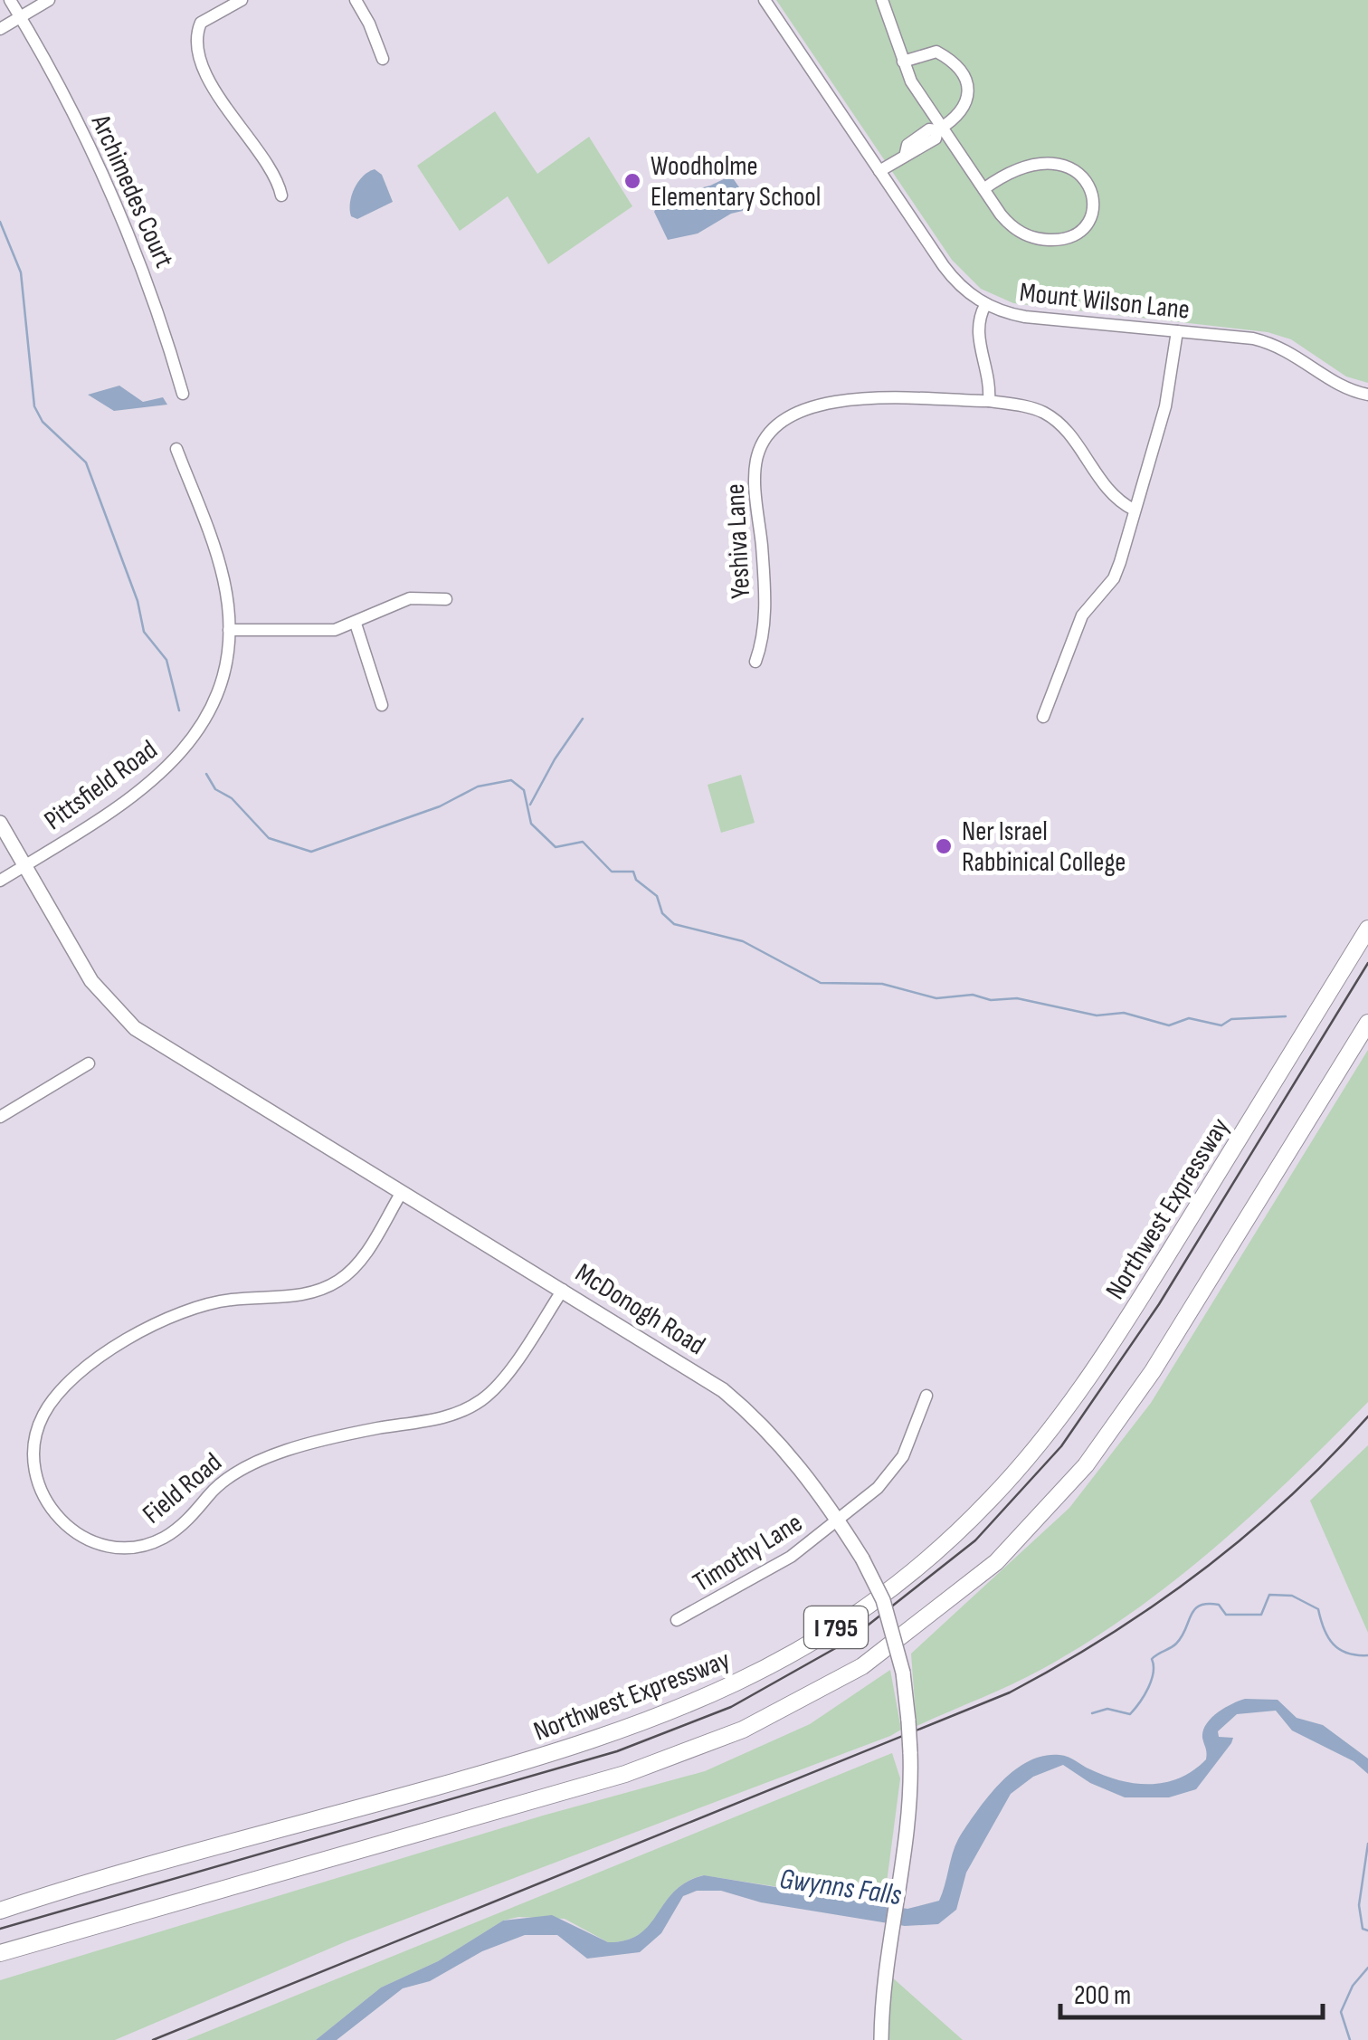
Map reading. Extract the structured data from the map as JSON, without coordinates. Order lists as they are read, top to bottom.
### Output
{
  "streets": {
    "highway": ["Northwest Expressway", "I 795"],
    "main road": ["McDonogh Road"],
    "street": [
      "Archimedes Court",
      "Mount Wilson Lane",
      "Yeshiva Lane",
      "Pittsfield Road",
      "Field Road",
      "Timothy Lane"
    ]
  },
  "crossings": [
    ["Pittsfield Road", "McDonogh Road"],
    ["McDonogh Road", "Field Road"],
    ["McDonogh Road", "Timothy Lane"]
  ],
  "water": ["Gwynns Falls"],
  "places": ["Woodholme Elementary School", "Ner Israel Rabbinical College"],
  "scale_bar": "200 m"
}
